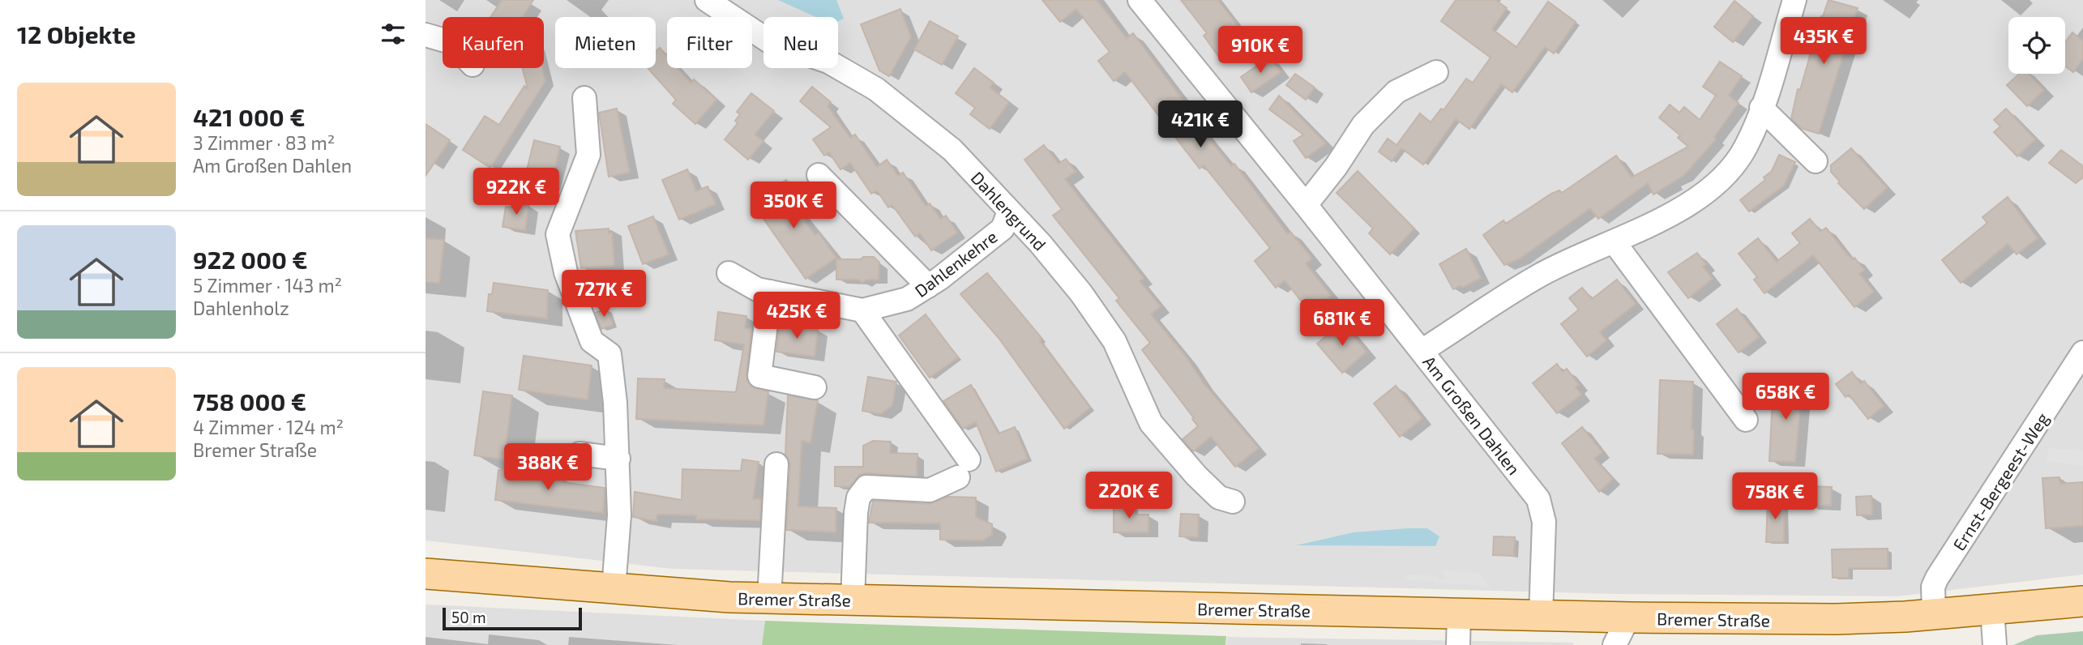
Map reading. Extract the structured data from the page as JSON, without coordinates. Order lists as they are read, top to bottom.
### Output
{
  "streets": {
    "main road": ["Bremer Straße"],
    "street": [
      "Dahlengrund",
      "Dahlenkehre",
      "Am Großen Dahlen",
      "Ernst-Bergeest-Weg"
    ]
  },
  "crossings": [
    ["Dahlengrund", "Dahlenkehre"],
    ["Am Großen Dahlen", "Bremer Straße"],
    ["Ernst-Bergeest-Weg", "Bremer Straße"]
  ],
  "scale_bar": "50 m",
  "page": {
    "heading": "12 Objekte",
    "price": [
      "435K €",
      "910K €",
      "421K €",
      "922K €",
      "350K €",
      "727K €",
      "425K €",
      "681K €",
      "658K €",
      "388K €",
      "220K €",
      "758K €"
    ],
    "chip": [
      "Kaufen",
      "Mieten",
      "Filter",
      "Neu"
    ],
    "list": [
      {
        "name": "421 000 €",
        "note": "3 Zimmer · 83 m² · Am Großen Dahlen"
      },
      {
        "name": "922 000 €",
        "note": "5 Zimmer · 143 m² · Dahlenholz"
      },
      {
        "name": "758 000 €",
        "note": "4 Zimmer · 124 m² · Bremer Straße"
      }
    ],
    "scale": "50 m"
  }
}
